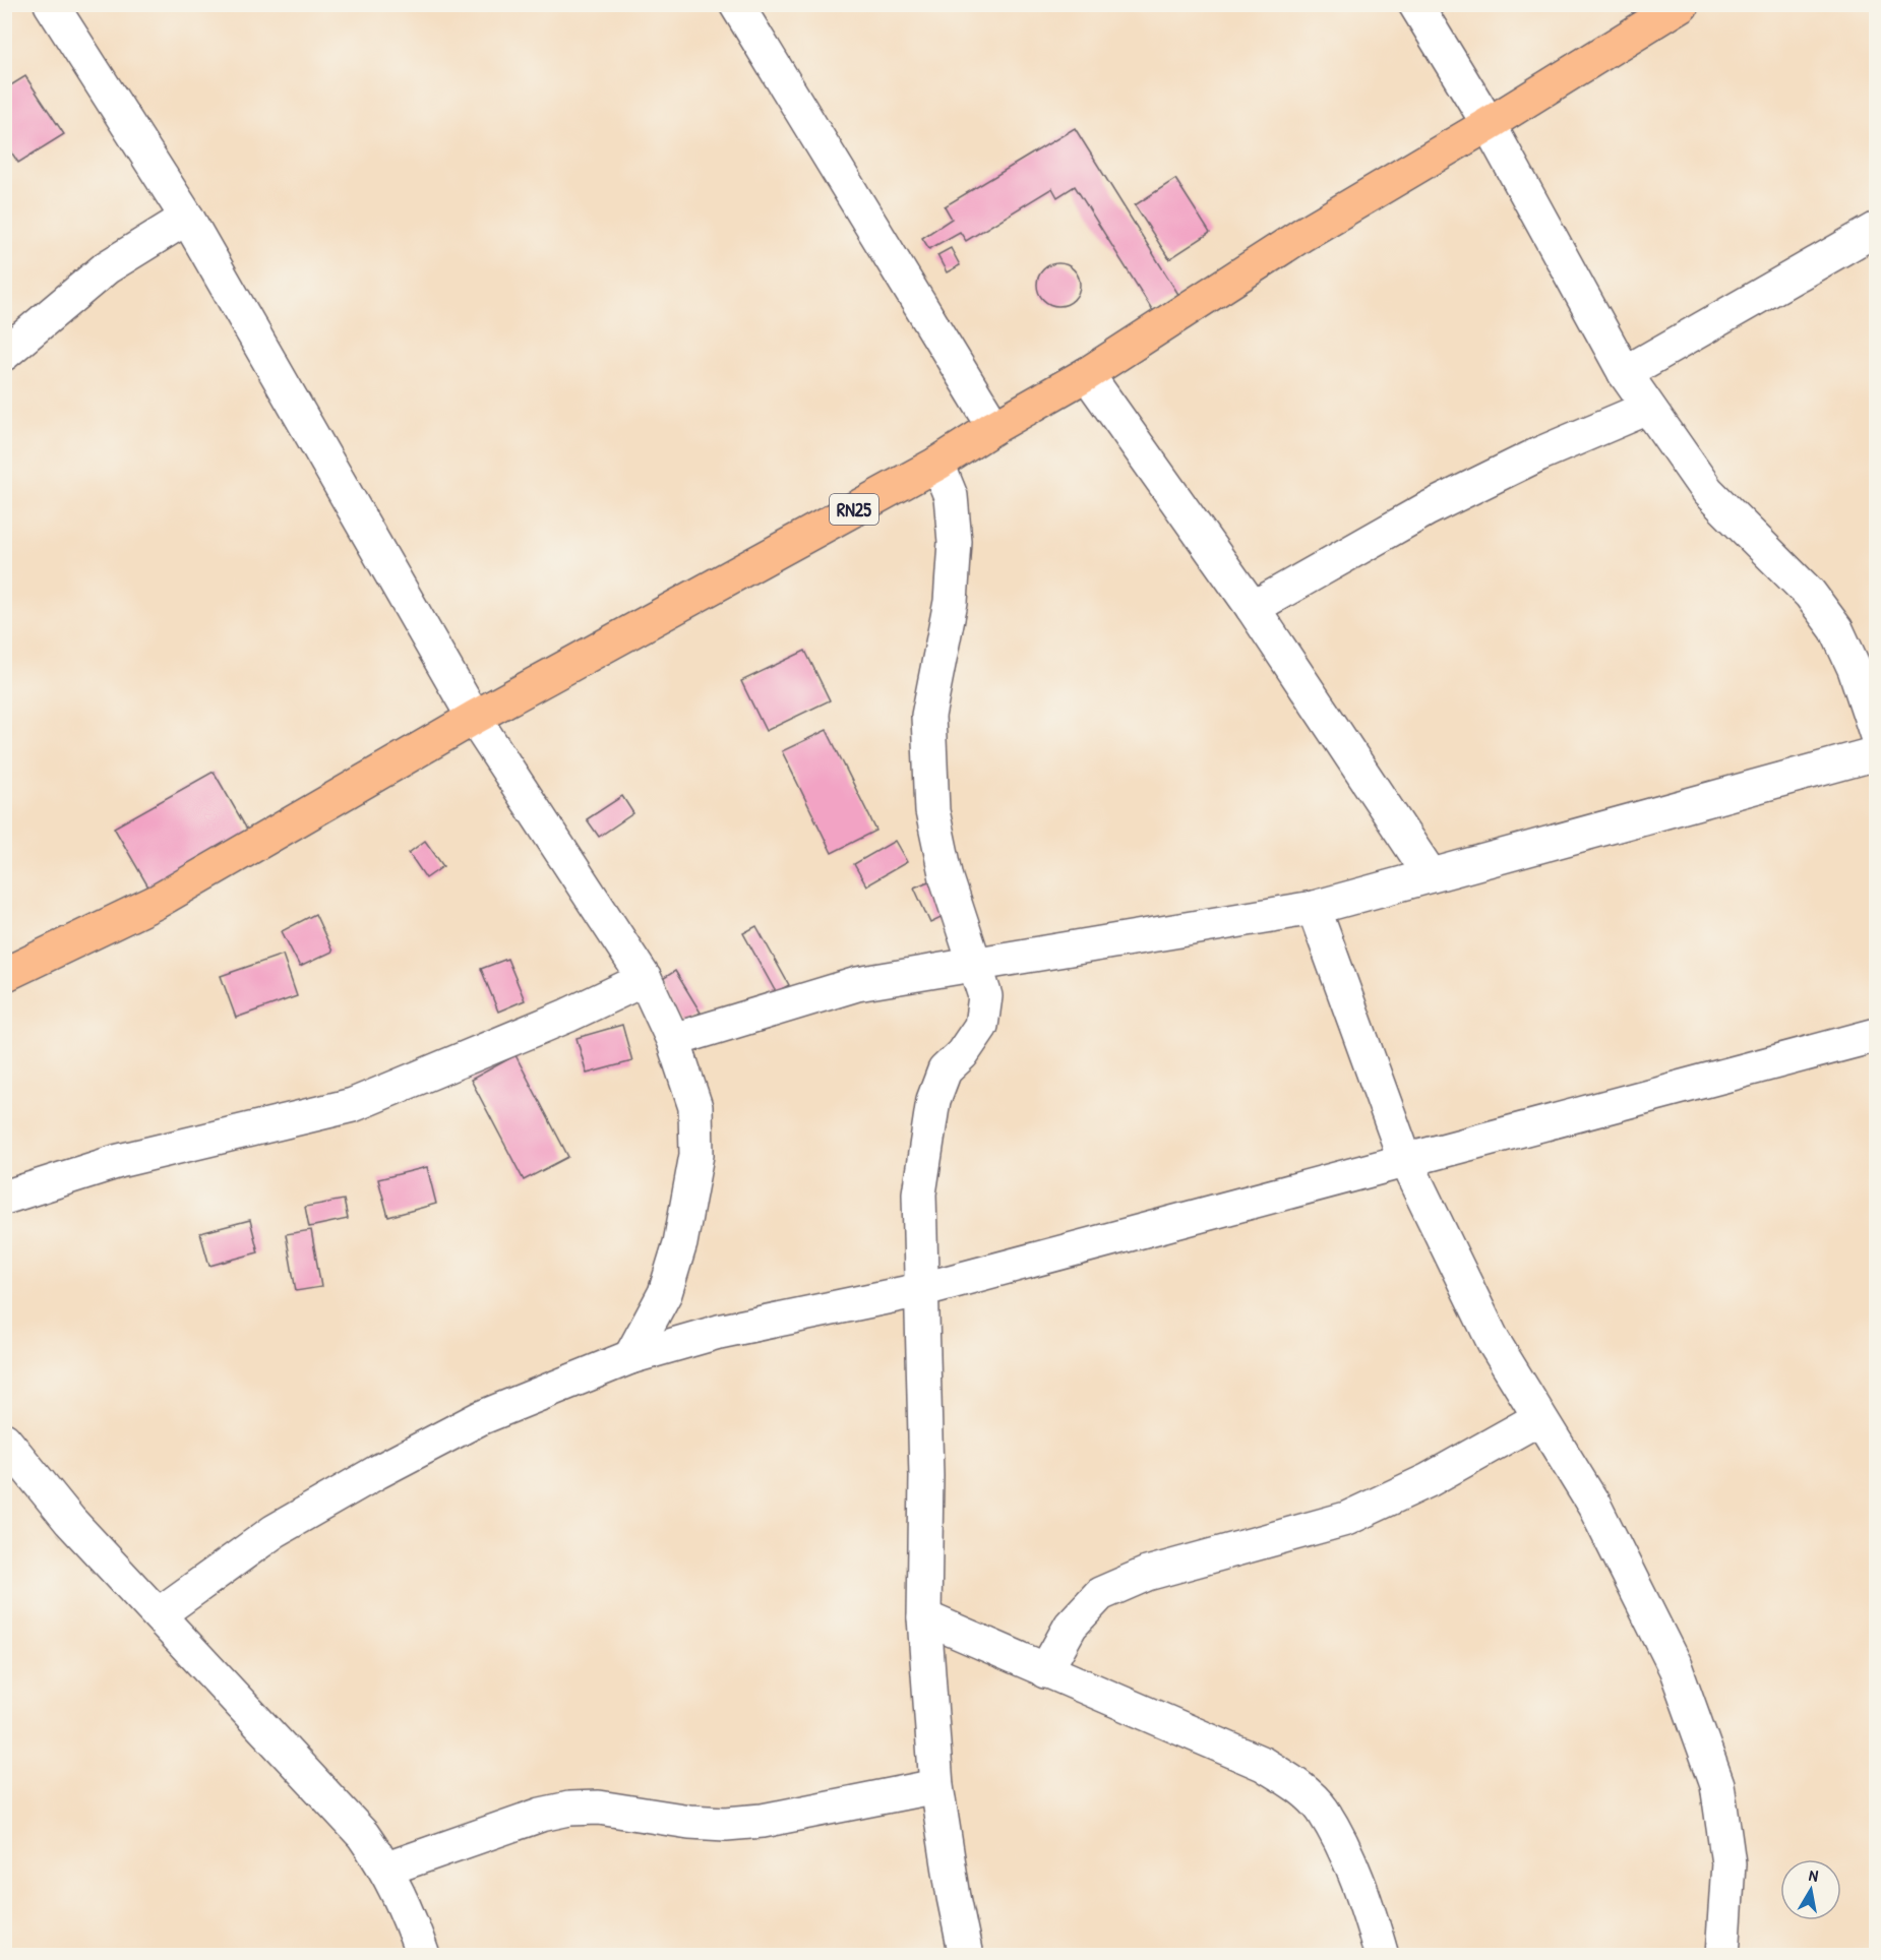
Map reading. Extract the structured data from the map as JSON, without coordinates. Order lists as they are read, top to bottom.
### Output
{
  "streets": {
    "main road": ["RN25"]
  },
  "north": "top"
}
